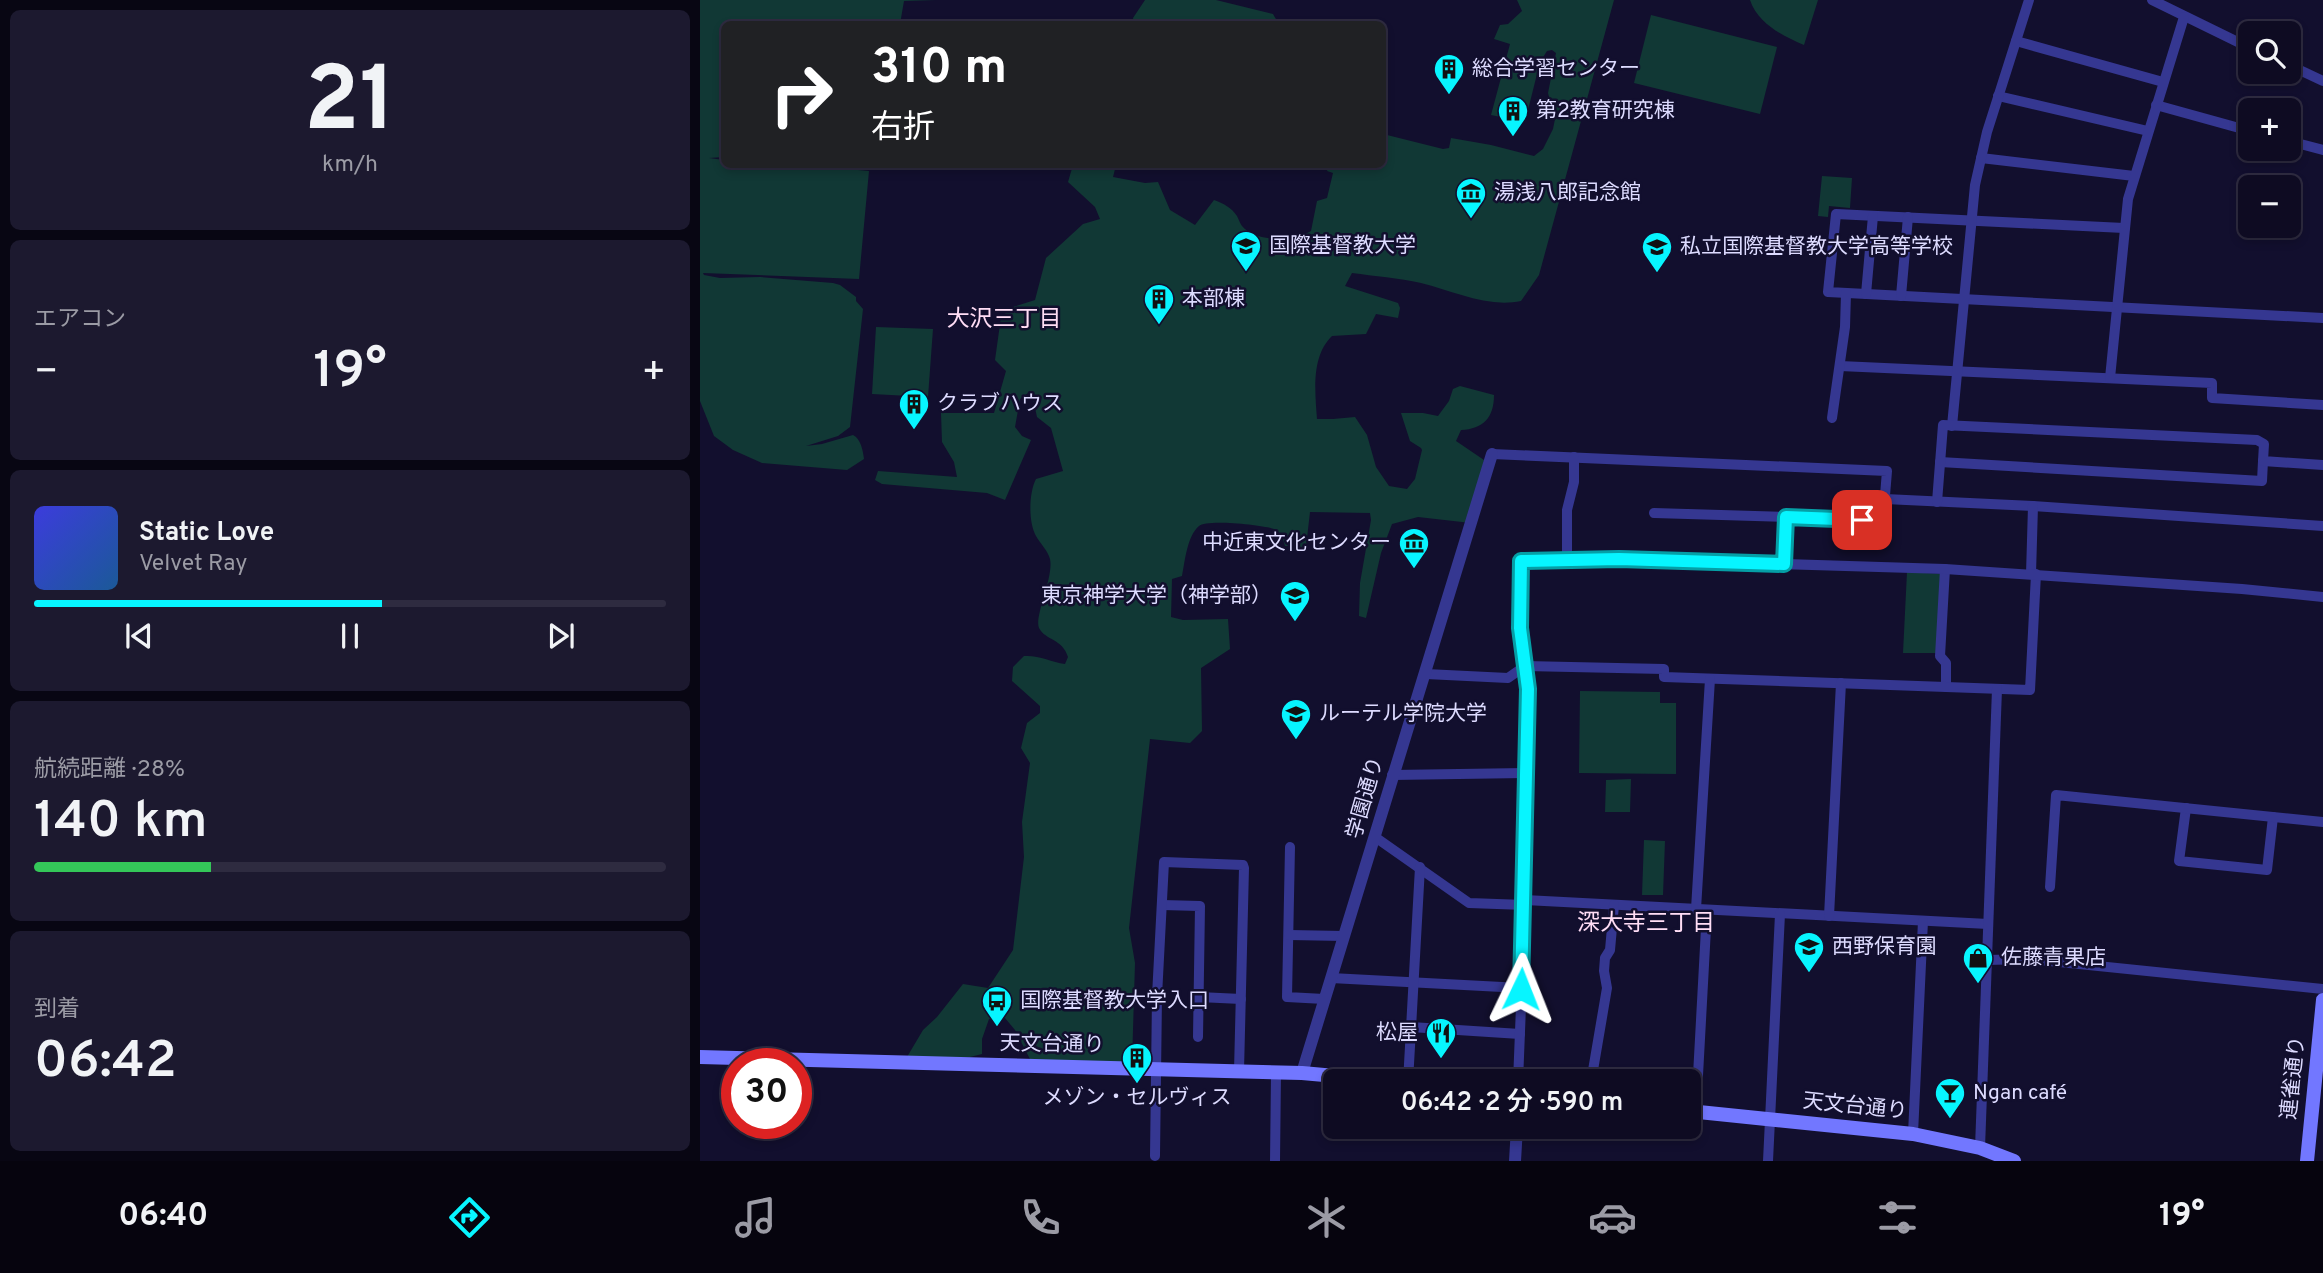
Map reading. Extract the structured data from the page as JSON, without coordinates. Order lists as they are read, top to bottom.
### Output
{
  "streets": {
    "main road": ["天文台通り", "連雀通り"],
    "street": ["学園通り"]
  },
  "crossings": [
    ["学園通り", "天文台通り"]
  ],
  "districts": ["大沢三丁目", "深大寺三丁目"],
  "places": {
    "building": [
      "総合学習センター",
      "第2教育研究棟",
      "本部棟",
      "クラブハウス",
      "メゾン・セルヴィス"
    ],
    "museum": ["湯浅八郎記念館", "中近東文化センター"],
    "school or university": [
      "国際基督教大学",
      "私立国際基督教大学高等学校",
      "東京神学大学（神学部）",
      "ルーテル学院大学",
      "西野保育園"
    ],
    "shop": ["佐藤青果店"],
    "bus stop": ["国際基督教大学入口"],
    "restaurant": ["松屋"],
    "bar": ["Ngan café"]
  },
  "page": {
    "tile": [
      ["21", "km/h"],
      "エアコン",
      ["航続距離 · 28%", "140 km"],
      ["到着", "06:42"]
    ],
    "map_buttons": ["+", "−"],
    "turn": ["310 m", "右折"],
    "heat": ["−", "19°", "+"],
    "song": ["Static Love", "Velvet Ray"],
    "limit": "30",
    "trip": "06:42 · 2 分 · 590 m",
    "tabs": ["06:40", "19°"]
  }
}
